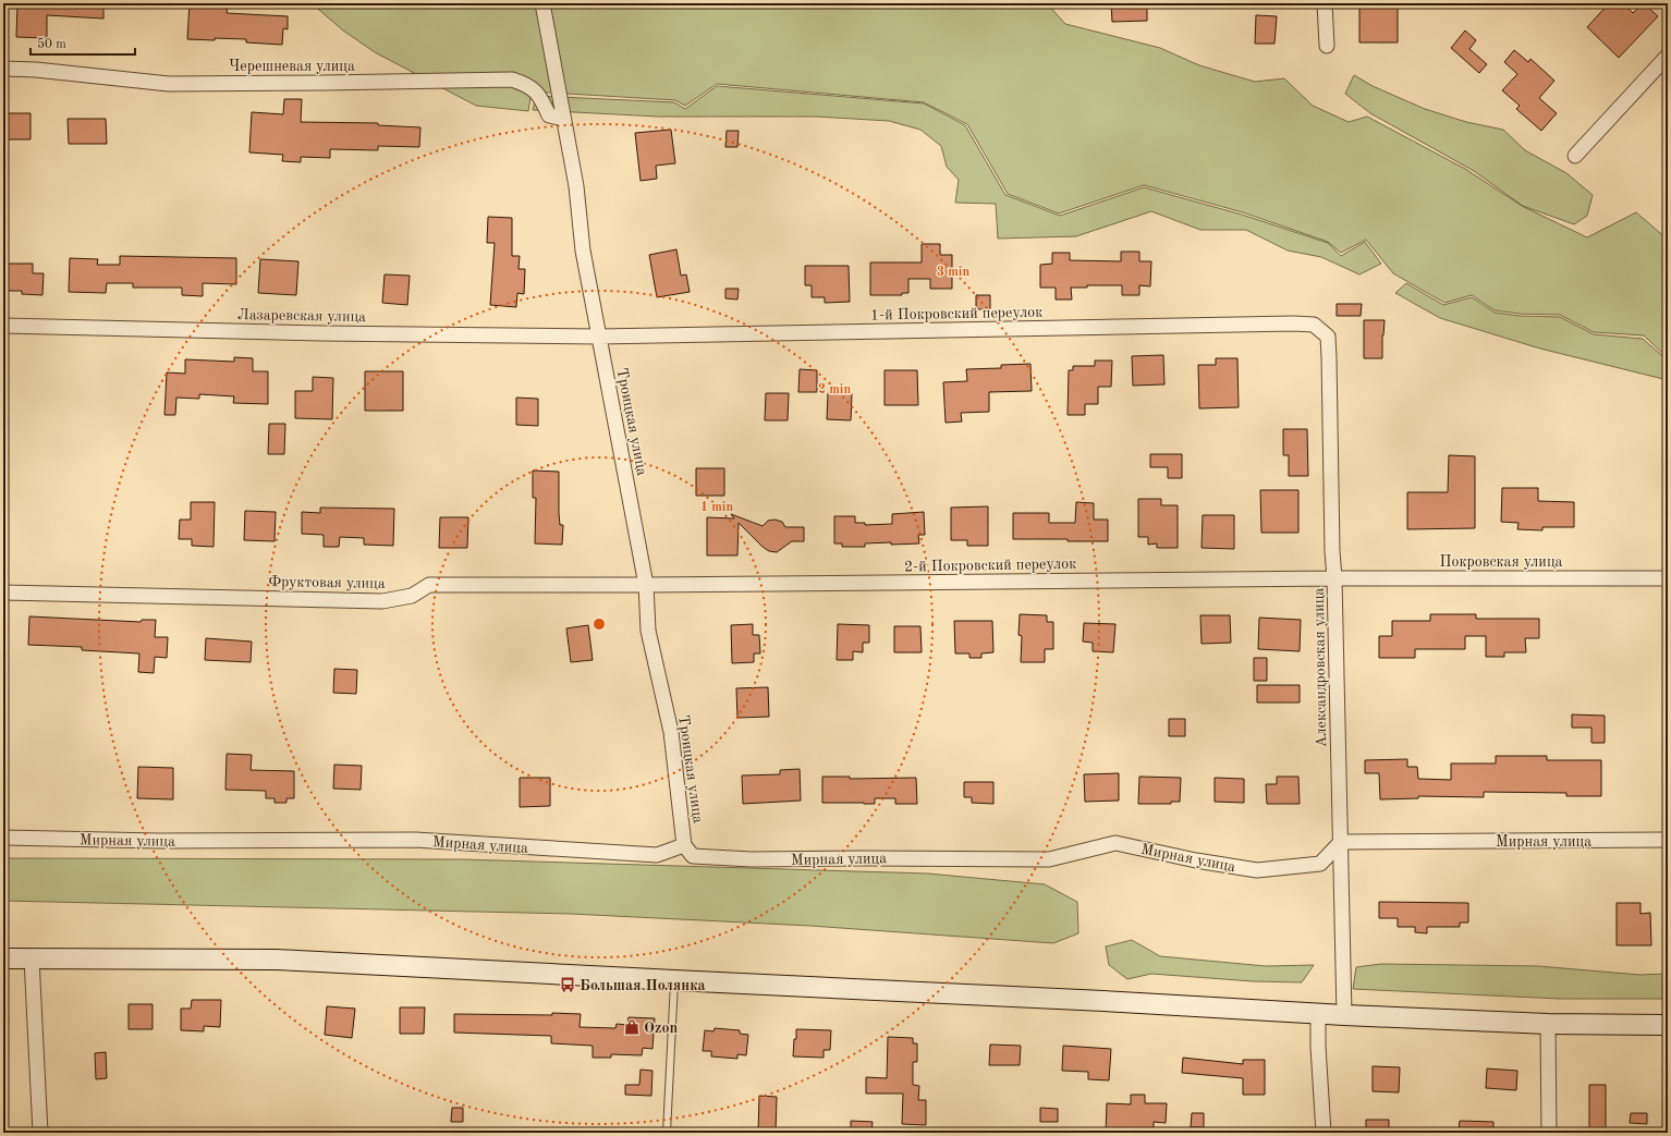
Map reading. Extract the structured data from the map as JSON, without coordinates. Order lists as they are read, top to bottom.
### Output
{
  "streets": {
    "street": [
      "Черешневая улица",
      "1-й Покровский переулок",
      "Лазаревская улица",
      "Троицкая улица",
      "Покровская улица",
      "2-й Покровский переулок",
      "Фруктовая улица",
      "Александровская улица",
      "Мирная улица"
    ]
  },
  "crossings": [
    ["Черешневая улица", "Троицкая улица"],
    ["1-й Покровский переулок", "Лазаревская улица"],
    ["1-й Покровский переулок", "Троицкая улица"],
    ["1-й Покровский переулок", "Александровская улица"],
    ["Лазаревская улица", "Троицкая улица"],
    ["Троицкая улица", "2-й Покровский переулок"],
    ["Троицкая улица", "Фруктовая улица"],
    ["Троицкая улица", "Мирная улица"],
    ["Покровская улица", "2-й Покровский переулок"],
    ["Покровская улица", "Александровская улица"],
    ["2-й Покровский переулок", "Фруктовая улица"],
    ["2-й Покровский переулок", "Александровская улица"],
    ["Александровская улица", "Мирная улица"]
  ],
  "places": {
    "bus stop": ["Большая Полянка"],
    "shop": ["Ozon"]
  },
  "scale_bar": "50 m",
  "rings": ["3 min", "2 min", "1 min"]
}
